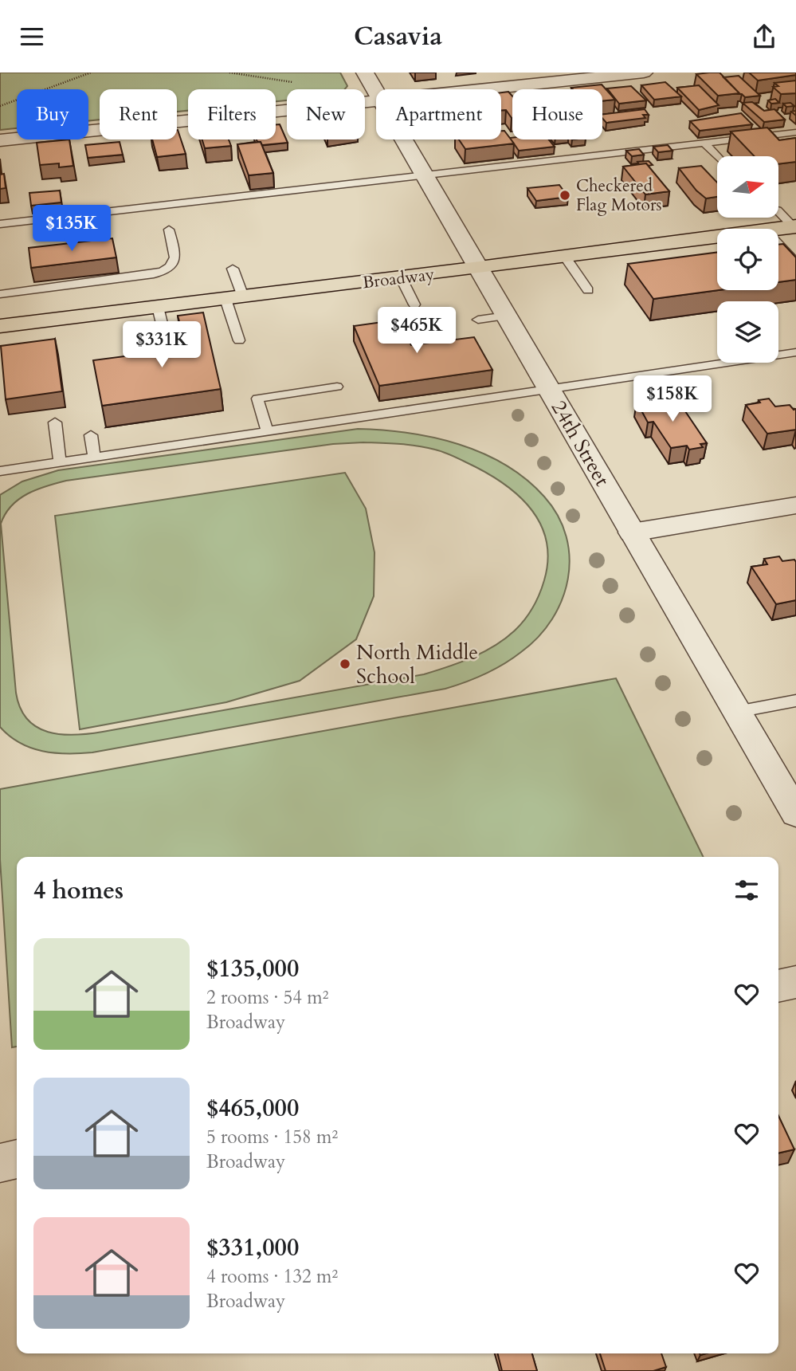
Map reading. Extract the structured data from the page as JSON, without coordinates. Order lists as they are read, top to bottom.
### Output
{
  "streets": {
    "main road": ["Broadway"],
    "street": ["24th Street"]
  },
  "crossings": [
    ["Broadway", "24th Street"]
  ],
  "places": ["Checkered Flag Motors", "North Middle School"],
  "north": "right",
  "page": {
    "header": "Casavia",
    "chip": [
      "Buy",
      "Rent",
      "Filters",
      "New",
      "Apartment",
      "House"
    ],
    "price": [
      "$135K",
      "$465K",
      "$331K",
      "$158K"
    ],
    "heading": "4 homes",
    "list": [
      {
        "name": "$135,000",
        "note": "2 rooms · 54 m² · Broadway"
      },
      {
        "name": "$465,000",
        "note": "5 rooms · 158 m² · Broadway"
      },
      {
        "name": "$331,000",
        "note": "4 rooms · 132 m² · Broadway"
      }
    ]
  }
}
